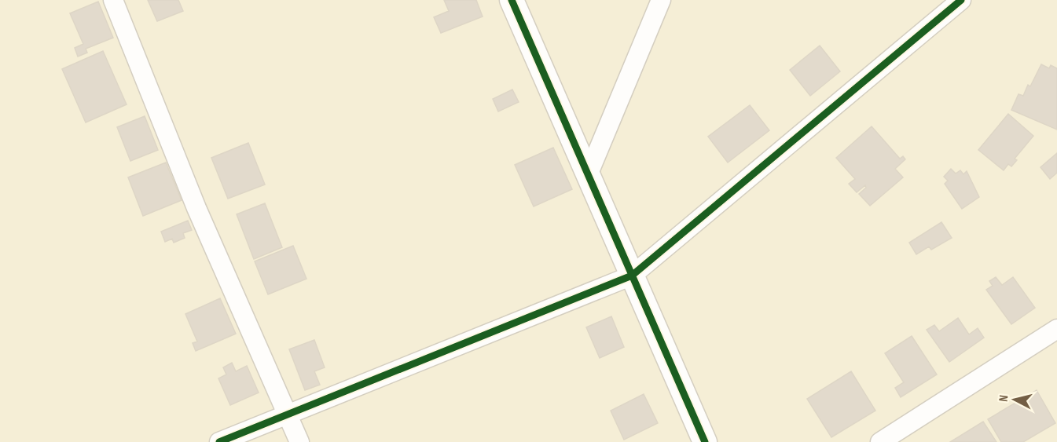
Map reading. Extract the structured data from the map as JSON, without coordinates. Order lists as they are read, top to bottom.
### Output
{
  "north": "left"
}
